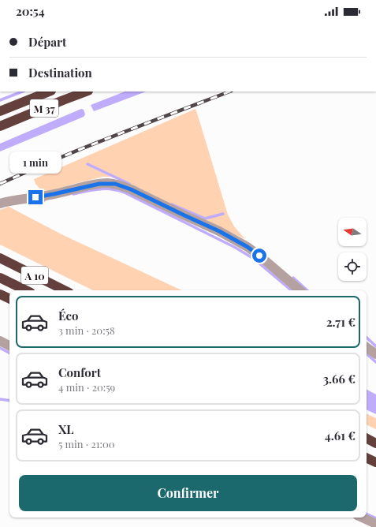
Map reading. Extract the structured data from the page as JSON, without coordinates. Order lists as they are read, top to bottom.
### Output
{
  "streets": {
    "highway": ["M 37", "A 10"]
  },
  "north": "left",
  "page": {
    "status": "20:54",
    "banner": ["Départ", "Destination"],
    "bubble": "1 min",
    "list": [
      {
        "name": "Éco",
        "note": "3 min · 20:58",
        "value": "2.71 €"
      },
      {
        "name": "Confort",
        "note": "4 min · 20:59",
        "value": "3.66 €"
      },
      {
        "name": "XL",
        "note": "5 min · 21:00",
        "value": "4.61 €"
      }
    ],
    "buttons": "Confirmer"
  }
}
